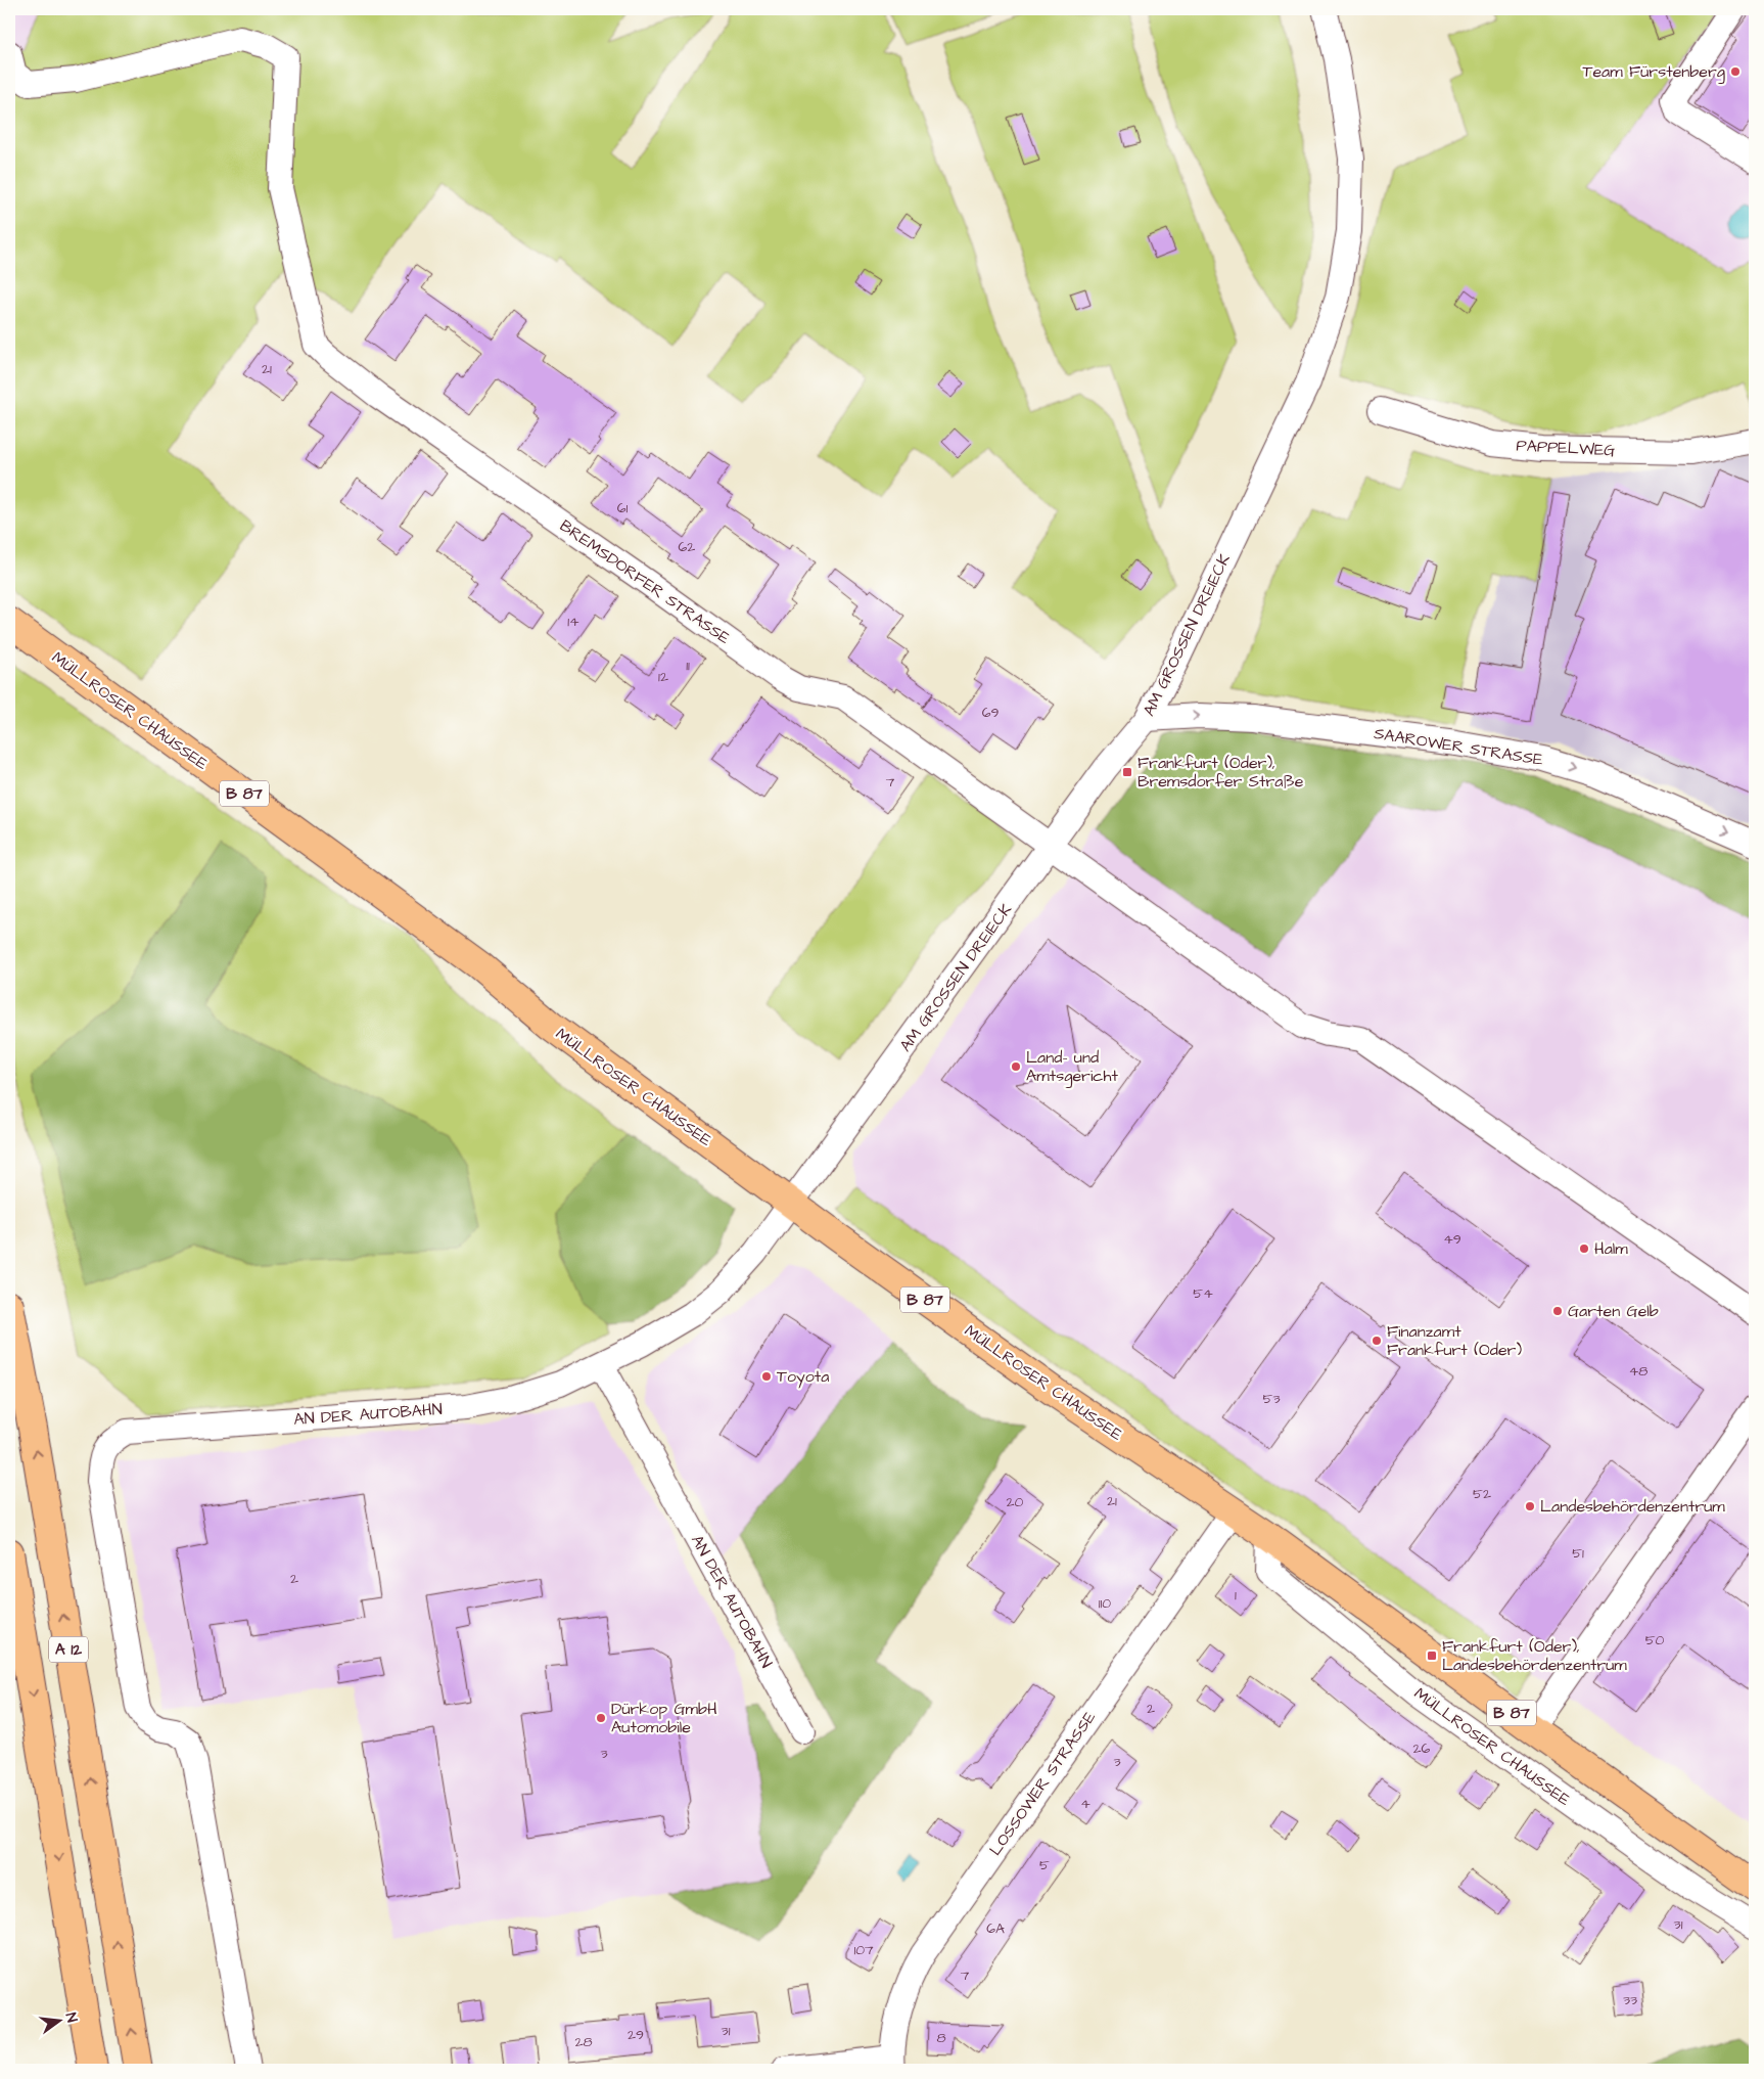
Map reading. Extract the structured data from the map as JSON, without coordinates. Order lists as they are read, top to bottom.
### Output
{
  "streets": {
    "main road": ["MÜLLROSER CHAUSSEE", "B 87", "A 12"],
    "street": [
      "PAPPELWEG",
      "BREMSDORFER STRASSE",
      "AM GROSSEN DREIECK",
      "SAAROWER STRASSE",
      "AN DER AUTOBAHN",
      "LOSSOWER STRASSE"
    ]
  },
  "crossings": [
    ["BREMSDORFER STRASSE", "AM GROSSEN DREIECK"],
    ["AM GROSSEN DREIECK", "MÜLLROSER CHAUSSEE"],
    ["AM GROSSEN DREIECK", "SAAROWER STRASSE"],
    ["AM GROSSEN DREIECK", "AN DER AUTOBAHN"],
    ["MÜLLROSER CHAUSSEE", "AN DER AUTOBAHN"],
    ["MÜLLROSER CHAUSSEE", "LOSSOWER STRASSE"]
  ],
  "one_way": ["SAAROWER STRASSE"],
  "places": {
    "other": [
      "Team Fürstenberg",
      "Land- und Amtsgericht",
      "Halm",
      "Garten Gelb",
      "Finanzamt Frankfurt (Oder)",
      "Toyota",
      "Landesbehördenzentrum",
      "Dürkop GmbH Automobile"
    ],
    "transit": ["Frankfurt (Oder), Bremsdorfer Straße", "Frankfurt (Oder), Landesbehördenzentrum"]
  },
  "house_numbers": [
    "21",
    "61",
    "62",
    "14",
    "11",
    "12",
    "69",
    "7",
    "49",
    "54",
    "48",
    "53",
    "52",
    "21",
    "20",
    "51",
    "2",
    "1",
    "110",
    "50",
    "2",
    "26",
    "3",
    "3",
    "4",
    "5",
    "31",
    "6A",
    "107",
    "7",
    "33",
    "31",
    "29",
    "8",
    "28"
  ],
  "north": "right"
}
